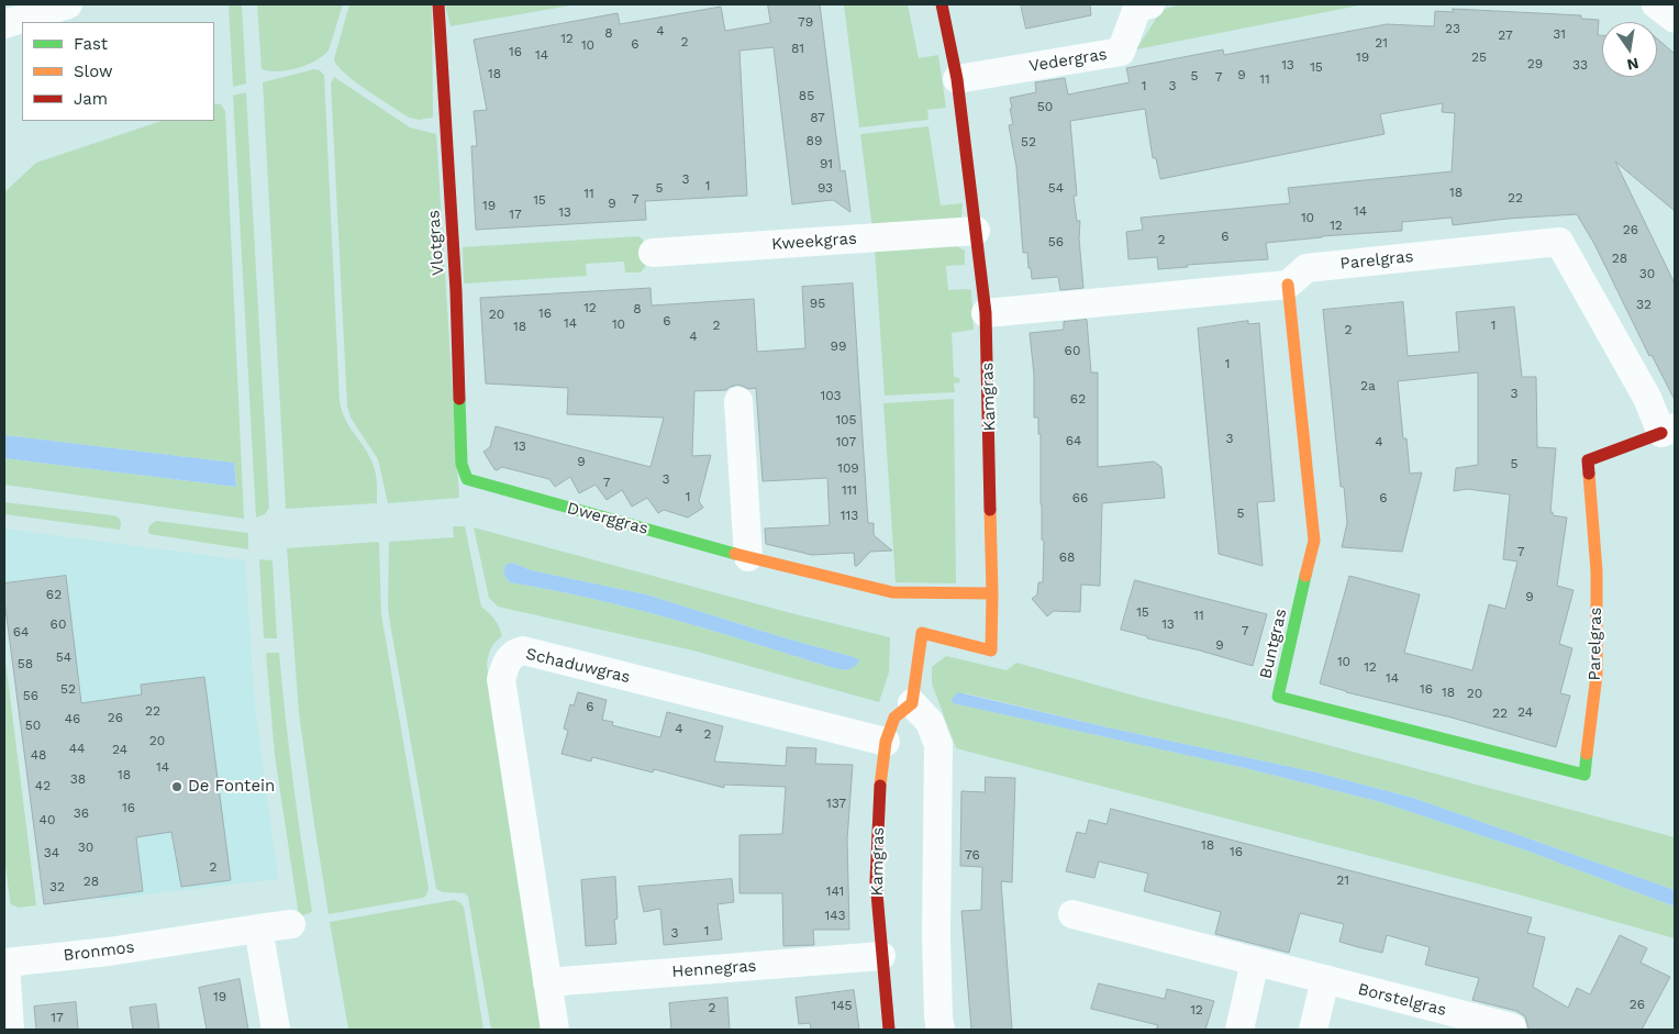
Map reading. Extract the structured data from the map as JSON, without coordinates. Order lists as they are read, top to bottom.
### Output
{
  "streets": {
    "street": [
      "Vedergras",
      "Kweekgras",
      "Vlotgras",
      "Parelgras",
      "Kamgras",
      "Dwerggras",
      "Buntgras",
      "Schaduwgras",
      "Bronmos",
      "Hennegras",
      "Borstelgras"
    ]
  },
  "crossings": [
    ["Vedergras", "Kamgras"],
    ["Kweekgras", "Kamgras"],
    ["Vlotgras", "Dwerggras"],
    ["Parelgras", "Buntgras"],
    ["Kamgras", "Dwerggras"],
    ["Kamgras", "Schaduwgras"],
    ["Kamgras", "Hennegras"],
    ["Schaduwgras", "Hennegras"]
  ],
  "places": ["De Fontein"],
  "house_numbers": [
    "79",
    "23",
    "4",
    "8",
    "31",
    "27",
    "12",
    "2",
    "21",
    "6",
    "10",
    "81",
    "16",
    "14",
    "19",
    "25",
    "29",
    "13",
    "33",
    "15",
    "18",
    "9",
    "5",
    "7",
    "11",
    "1",
    "3",
    "85",
    "50",
    "87",
    "89",
    "52",
    "91",
    "3",
    "1",
    "5",
    "93",
    "54",
    "18",
    "11",
    "22",
    "7",
    "15",
    "9",
    "19",
    "14",
    "13",
    "17",
    "10",
    "12",
    "26",
    "6",
    "2",
    "56",
    "28",
    "30",
    "95",
    "32",
    "12",
    "8",
    "16",
    "20",
    "6",
    "14",
    "10",
    "2",
    "1",
    "18",
    "2",
    "4",
    "99",
    "60",
    "1",
    "2a",
    "3",
    "103",
    "62",
    "105",
    "3",
    "64",
    "107",
    "4",
    "13",
    "9",
    "5",
    "109",
    "3",
    "7",
    "111",
    "1",
    "66",
    "6",
    "5",
    "113",
    "7",
    "68",
    "62",
    "9",
    "15",
    "11",
    "60",
    "13",
    "7",
    "64",
    "9",
    "54",
    "10",
    "58",
    "12",
    "14",
    "52",
    "16",
    "18",
    "20",
    "56",
    "6",
    "22",
    "24",
    "22",
    "26",
    "46",
    "50",
    "4",
    "2",
    "20",
    "44",
    "24",
    "48",
    "14",
    "18",
    "38",
    "42",
    "137",
    "16",
    "36",
    "40",
    "18",
    "30",
    "16",
    "34",
    "76",
    "2",
    "21",
    "28",
    "32",
    "141",
    "143",
    "1",
    "3",
    "19",
    "26",
    "145",
    "2",
    "12",
    "17"
  ],
  "legend": ["Fast", "Slow", "Jam"],
  "north": "bottom"
}
